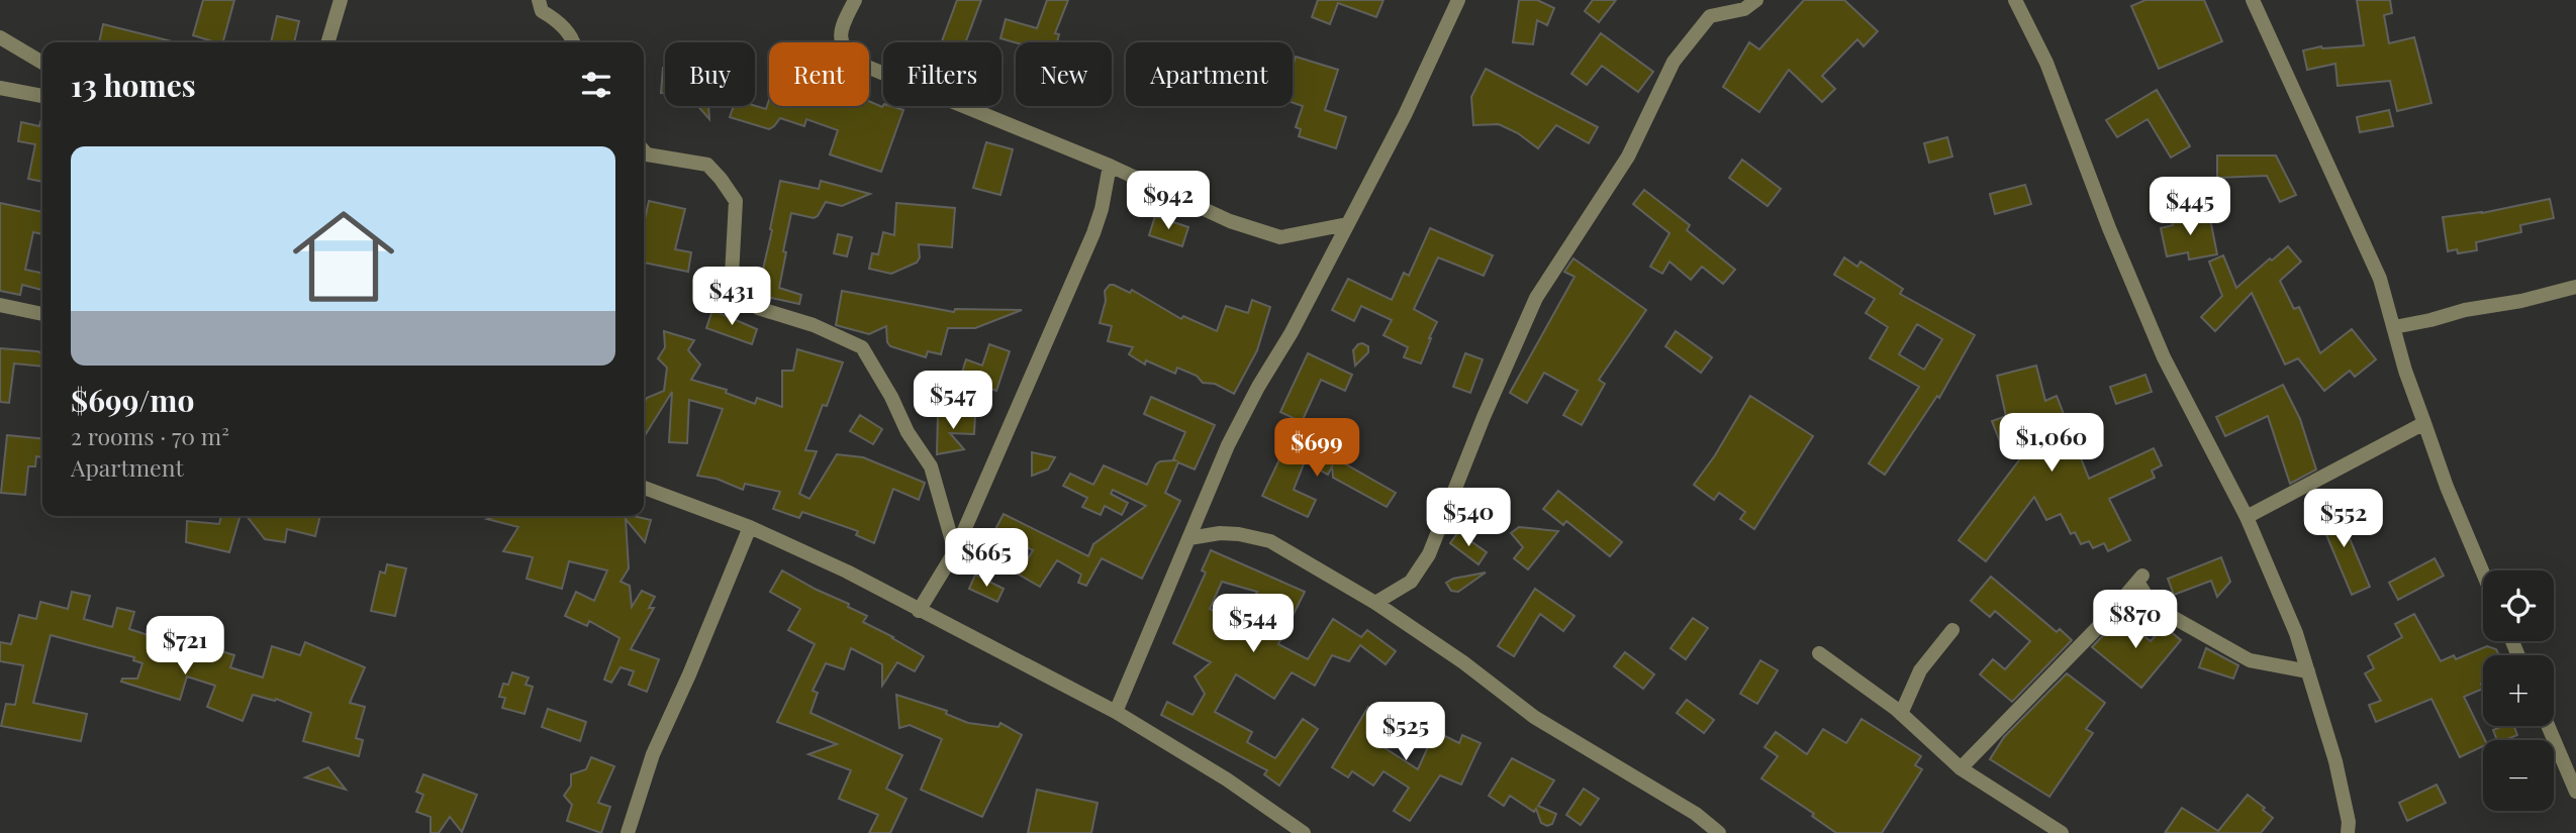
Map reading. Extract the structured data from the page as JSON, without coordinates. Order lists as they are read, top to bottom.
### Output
{
  "page": {
    "chip": [
      "Buy",
      "Rent",
      "Filters",
      "New",
      "Apartment"
    ],
    "heading": "13 homes",
    "list": [
      {
        "name": "$699/mo",
        "note": "2 rooms · 70 m² · Apartment"
      }
    ],
    "price": [
      "$942",
      "$445",
      "$431",
      "$547",
      "$1,060",
      "$699",
      "$540",
      "$552",
      "$665",
      "$870",
      "$544",
      "$721",
      "$525"
    ],
    "map_buttons": ["+", "−"]
  }
}
